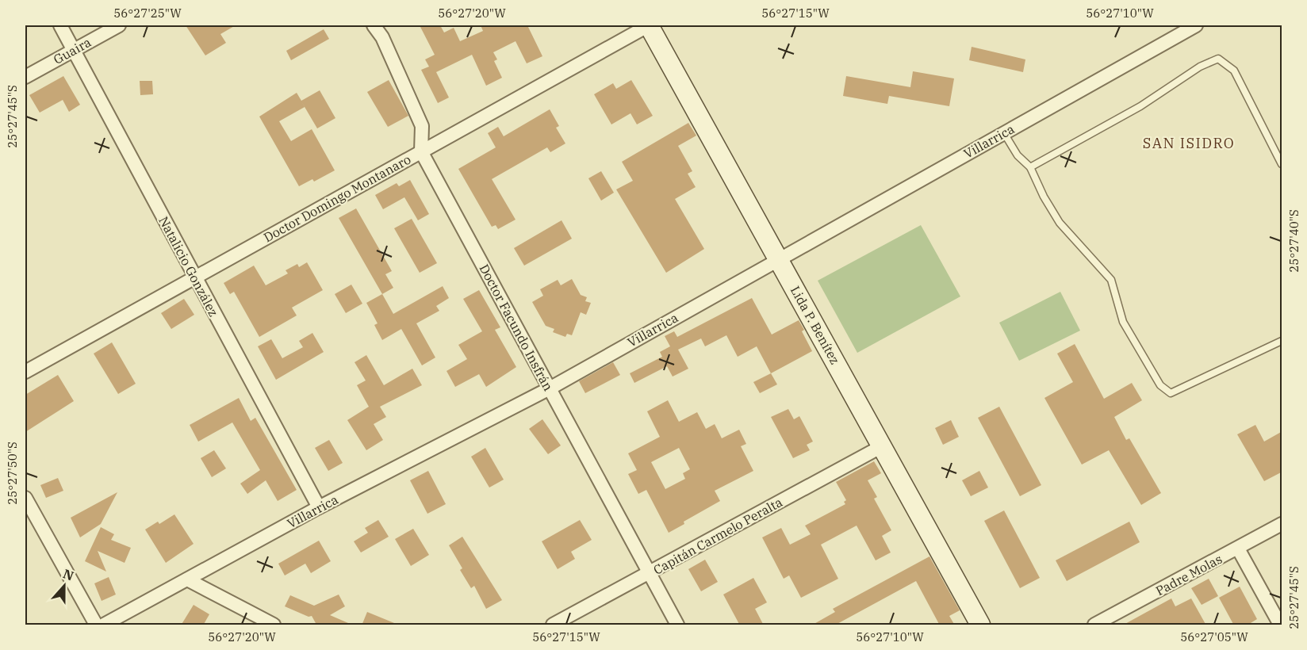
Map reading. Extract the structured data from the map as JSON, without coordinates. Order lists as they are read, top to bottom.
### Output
{
  "streets": {
    "street": [
      "Guaira",
      "Villarrica",
      "Doctor Domingo Montanaro",
      "Natalicio González",
      "Lida P. Benítez",
      "Doctor Facundo Insfrán",
      "Capitán Carmelo Peralta",
      "Padre Molas"
    ]
  },
  "crossings": [
    ["Guaira", "Natalicio González"],
    ["Villarrica", "Natalicio González"],
    ["Villarrica", "Lida P. Benítez"],
    ["Villarrica", "Doctor Facundo Insfrán"],
    ["Doctor Domingo Montanaro", "Natalicio González"],
    ["Doctor Domingo Montanaro", "Lida P. Benítez"],
    ["Doctor Domingo Montanaro", "Doctor Facundo Insfrán"],
    ["Lida P. Benítez", "Capitán Carmelo Peralta"],
    ["Doctor Facundo Insfrán", "Capitán Carmelo Peralta"]
  ],
  "districts": ["SAN ISIDRO"],
  "north": "top",
  "coordinates": [
    "56°27'25\"W",
    "56°27'20\"W",
    "56°27'15\"W",
    "56°27'10\"W",
    "25°27'45\"S",
    "25°27'40\"S",
    "25°27'50\"S",
    "56°27'05\"W"
  ]
}
